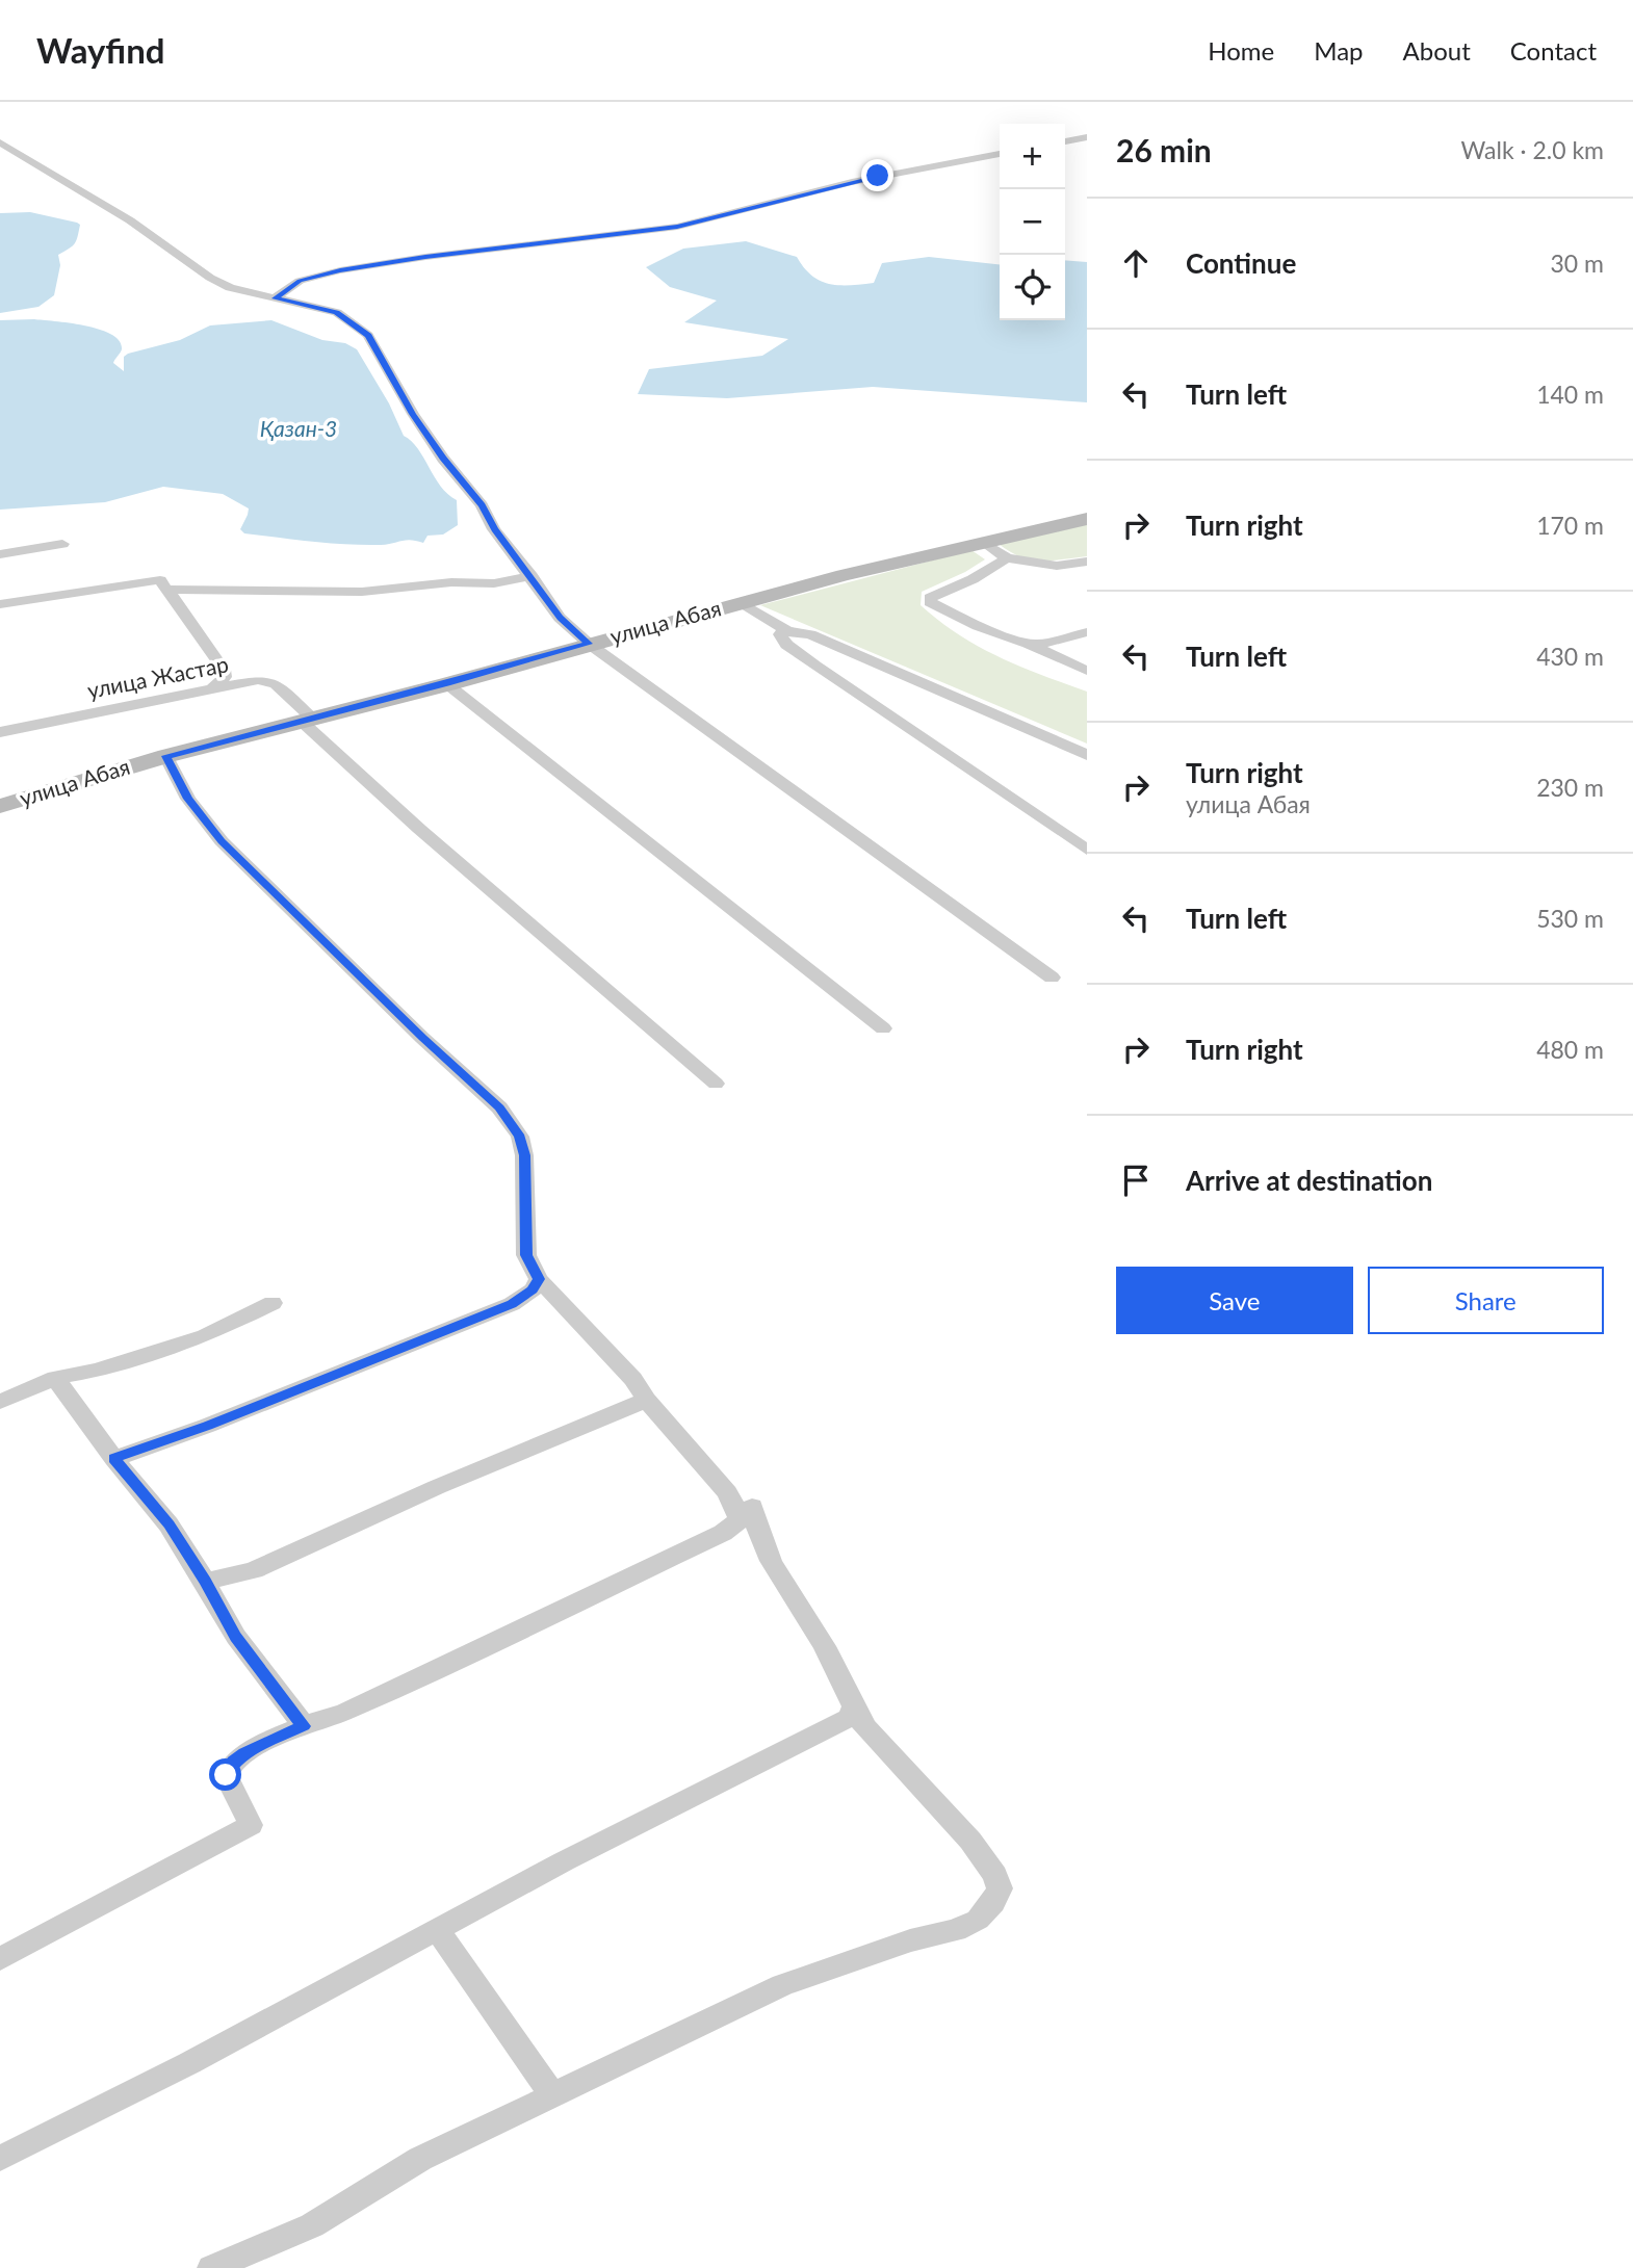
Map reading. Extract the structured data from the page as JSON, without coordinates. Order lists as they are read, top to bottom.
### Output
{
  "streets": {
    "main road": ["улица Абая"],
    "street": ["улица Жастар"]
  },
  "crossings": [
    ["улица Абая", "улица Жастар"]
  ],
  "water": ["Қазан-3"],
  "page": {
    "header": "Wayfind",
    "nav": [
      "Home",
      "Map",
      "About",
      "Contact"
    ],
    "heading": ["26 min", "Walk · 2.0 km"],
    "map_buttons": ["+", "−"],
    "list": [
      ["Continue", "30 m"],
      ["Turn left", "140 m"],
      ["Turn right", "170 m"],
      ["Turn left", "430 m"],
      ["Turn right", "улица Абая", "230 m"],
      ["Turn left", "530 m"],
      ["Turn right", "480 m"],
      "Arrive at destination"
    ],
    "buttons": ["Save", "Share"]
  }
}
